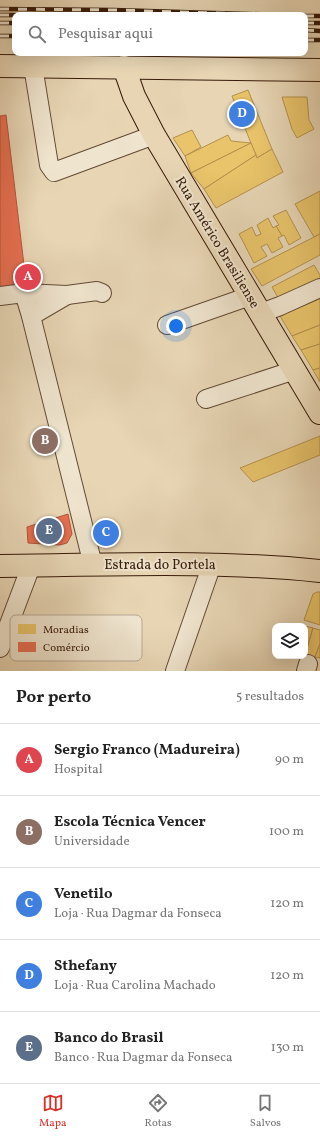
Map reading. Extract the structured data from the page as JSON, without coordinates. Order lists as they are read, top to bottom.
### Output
{
  "streets": {
    "main road": ["Rua Américo Brasiliense", "Estrada do Portela"]
  },
  "legend": ["Moradias", "Comércio"],
  "page": {
    "search": "Pesquisar aqui",
    "pins": [
      "D",
      "A",
      "B",
      "E",
      "C"
    ],
    "heading": ["Por perto", "5 resultados"],
    "list": [
      {
        "mark": "A",
        "name": "Sergio Franco (Madureira)",
        "note": "Hospital",
        "value": "90 m"
      },
      {
        "mark": "B",
        "name": "Escola Técnica Vencer",
        "note": "Universidade",
        "value": "100 m"
      },
      {
        "mark": "C",
        "name": "Venetilo",
        "note": "Loja · Rua Dagmar da Fonseca",
        "value": "120 m"
      },
      {
        "mark": "D",
        "name": "Sthefany",
        "note": "Loja · Rua Carolina Machado",
        "value": "120 m"
      },
      {
        "mark": "E",
        "name": "Banco do Brasil",
        "note": "Banco · Rua Dagmar da Fonseca",
        "value": "130 m"
      }
    ],
    "nav": ["Mapa", "Rotas", "Salvos"]
  }
}
